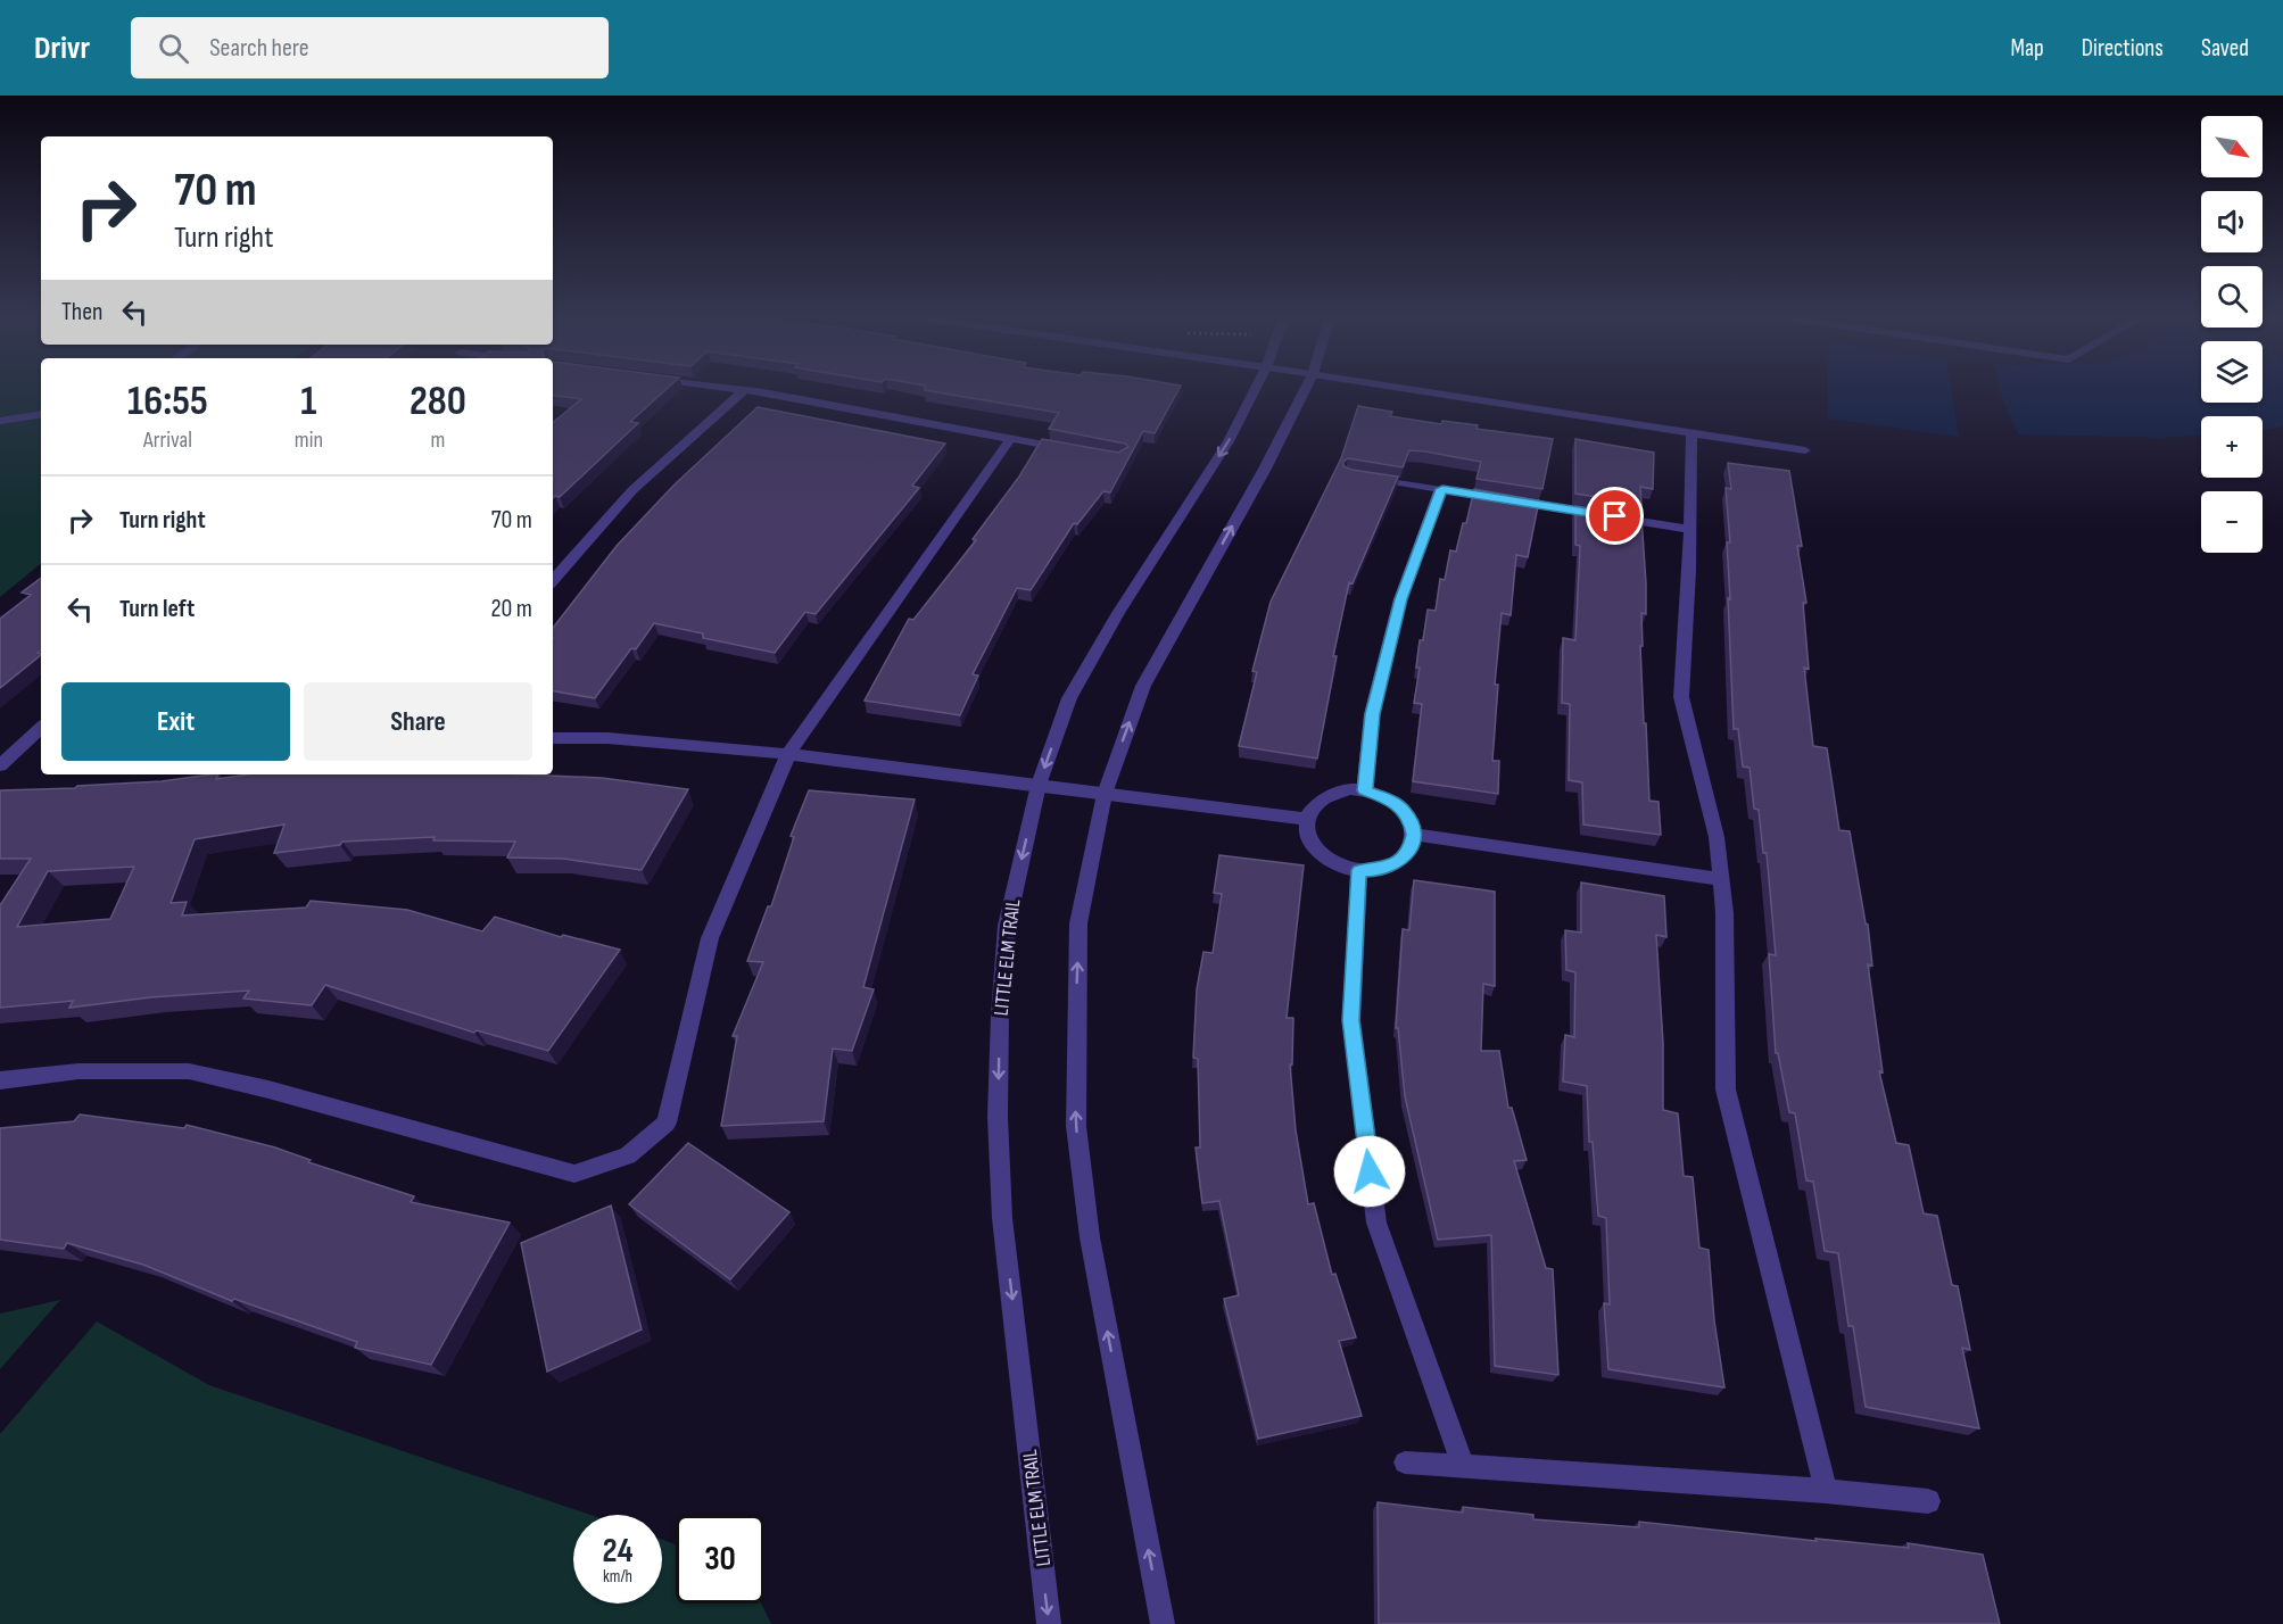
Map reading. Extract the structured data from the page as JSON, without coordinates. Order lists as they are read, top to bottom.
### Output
{
  "streets": {
    "street": ["LITTLE ELM TRAIL"]
  },
  "north": "bottom right",
  "page": {
    "header": "Drivr",
    "search": "Search here",
    "nav": ["Map", "Directions", "Saved"],
    "map_buttons": ["+", "−"],
    "turn": ["70 m", "Turn right"],
    "then": "Then",
    "eta": [
      "16:55",
      "Arrival",
      "1",
      "min",
      "280",
      "m"
    ],
    "list": [
      {
        "name": "Turn right",
        "value": "70 m"
      },
      {
        "name": "Turn left",
        "value": "20 m"
      }
    ],
    "buttons": ["Exit", "Share"],
    "speed": "24 km/h",
    "limit": "30"
  }
}
